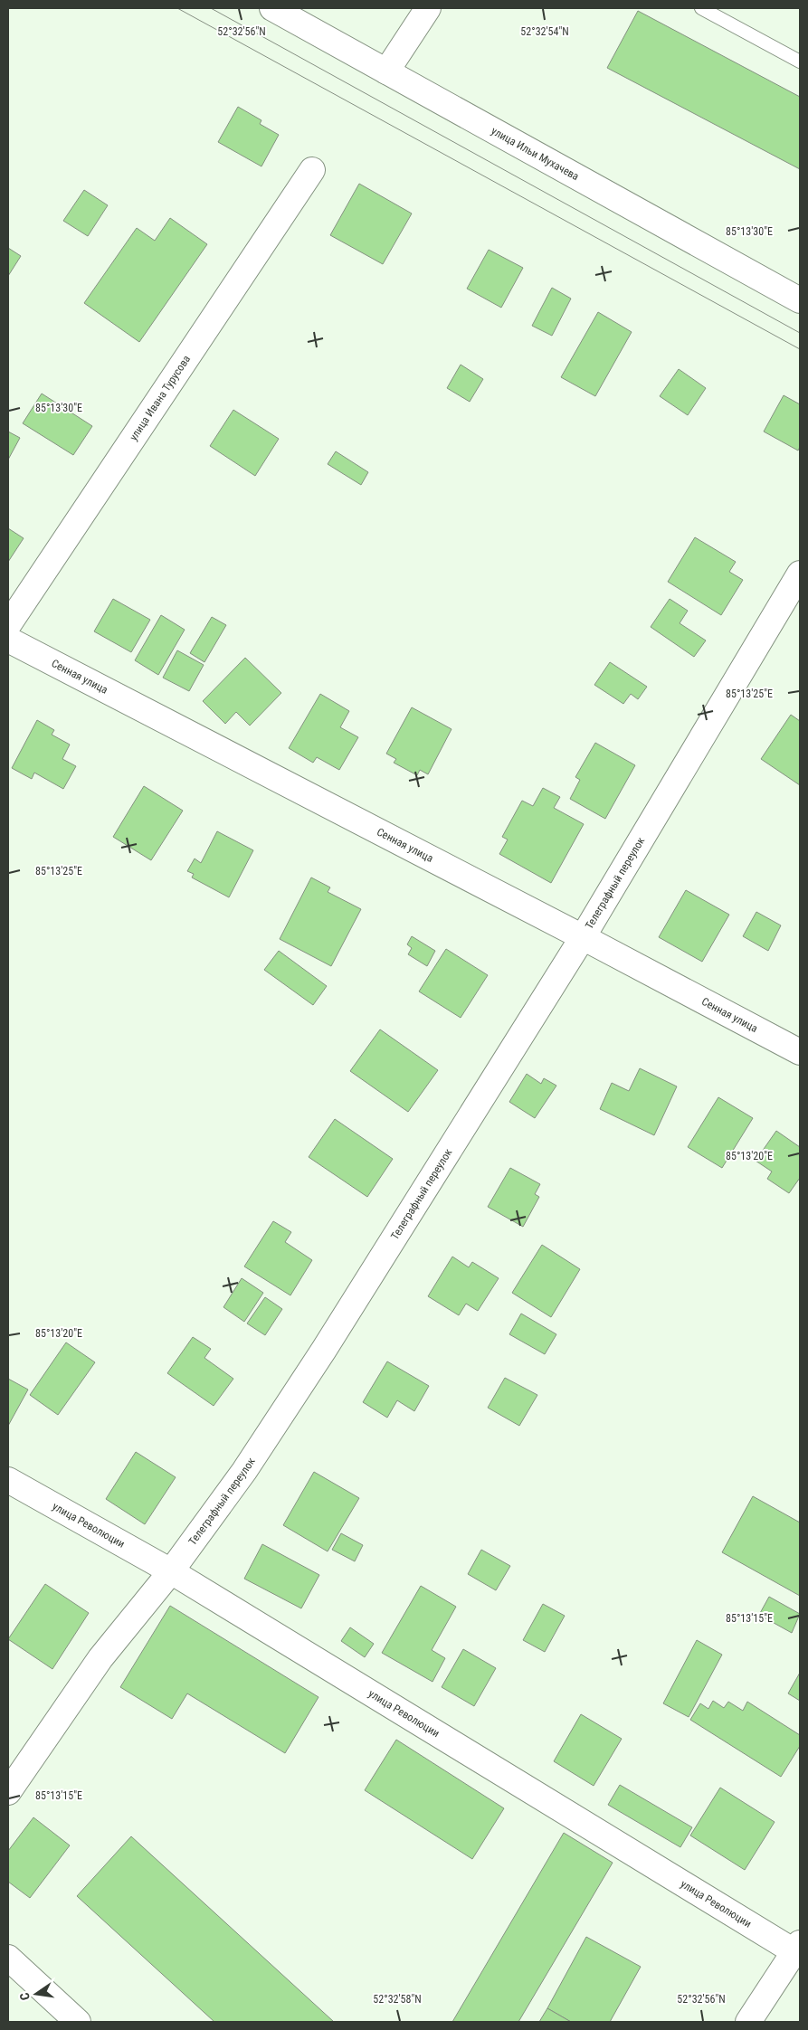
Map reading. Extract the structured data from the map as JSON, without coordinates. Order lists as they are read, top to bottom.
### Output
{
  "streets": {
    "street": [
      "улица Ильи Мухачева",
      "улица Ивана Турусова",
      "Сенная улица",
      "Телеграфный переулок",
      "улица Революции"
    ]
  },
  "crossings": [
    ["Сенная улица", "Телеграфный переулок"],
    ["Телеграфный переулок", "улица Революции"]
  ],
  "north": "left",
  "coordinates": [
    "52°32'56\"N",
    "52°32'54\"N",
    "85°13'30\"E",
    "85°13'25\"E",
    "85°13'20\"E",
    "85°13'15\"E",
    "52°32'58\"N"
  ]
}
